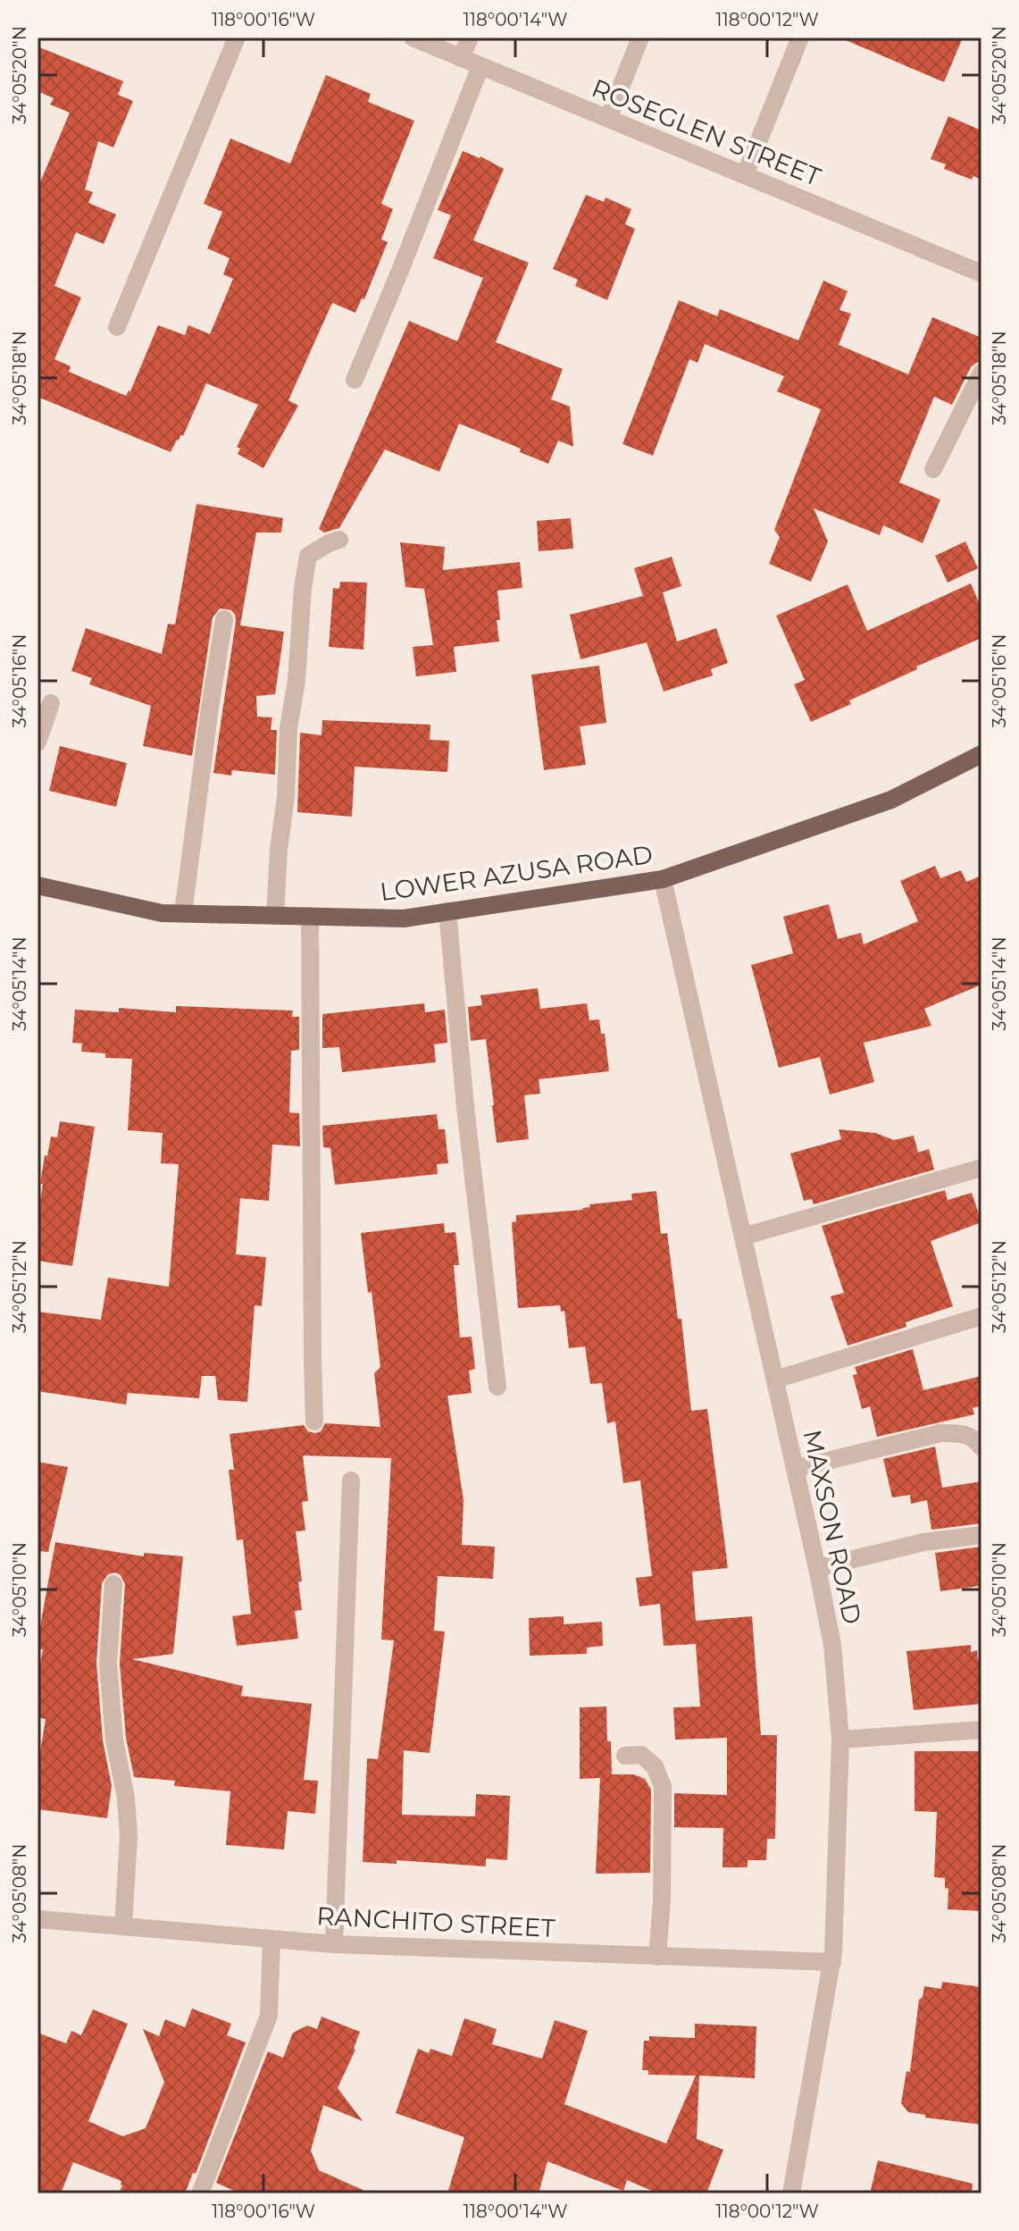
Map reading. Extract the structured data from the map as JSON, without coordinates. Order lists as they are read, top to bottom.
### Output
{
  "streets": {
    "main road": ["LOWER AZUSA ROAD"],
    "street": ["ROSEGLEN STREET", "MAXSON ROAD", "RANCHITO STREET"]
  },
  "crossings": [
    ["LOWER AZUSA ROAD", "MAXSON ROAD"],
    ["MAXSON ROAD", "RANCHITO STREET"]
  ],
  "coordinates": [
    "118°00'16\"W",
    "118°00'14\"W",
    "118°00'12\"W",
    "34°05'20\"N",
    "34°05'18\"N",
    "34°05'16\"N",
    "34°05'14\"N",
    "34°05'12\"N",
    "34°05'10\"N",
    "34°05'08\"N"
  ]
}
